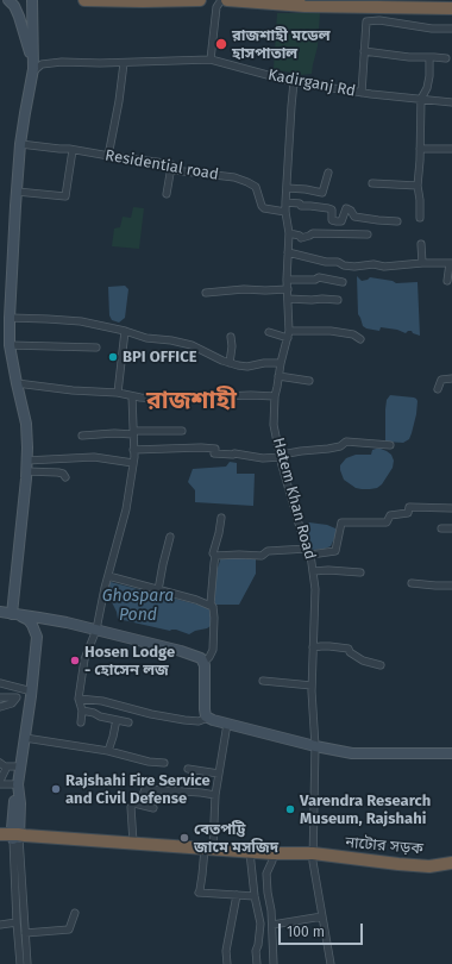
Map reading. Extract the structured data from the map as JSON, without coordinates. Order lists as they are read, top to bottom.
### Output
{
  "streets": {
    "highway": ["নাটোর সড়ক"],
    "street": ["Kadirganj Rd", "Residential road", "Hatem Khan Road"]
  },
  "crossings": [
    ["Kadirganj Rd", "Hatem Khan Road"],
    ["Residential road", "Hatem Khan Road"],
    ["Hatem Khan Road", "নাটোর সড়ক"]
  ],
  "districts": ["রাজশাহী"],
  "water": ["Ghospara Pond"],
  "places": [
    "রাজশাহী মডেল হাসপাতাল",
    "BPI OFFICE",
    "Hosen Lodge - হোসেন লজ",
    "Rajshahi Fire Service and Civil Defense",
    "Varendra Research Museum, Rajshahi",
    "বেতপট্টি জামে মসজিদ"
  ],
  "scale_bar": "100 m"
}
